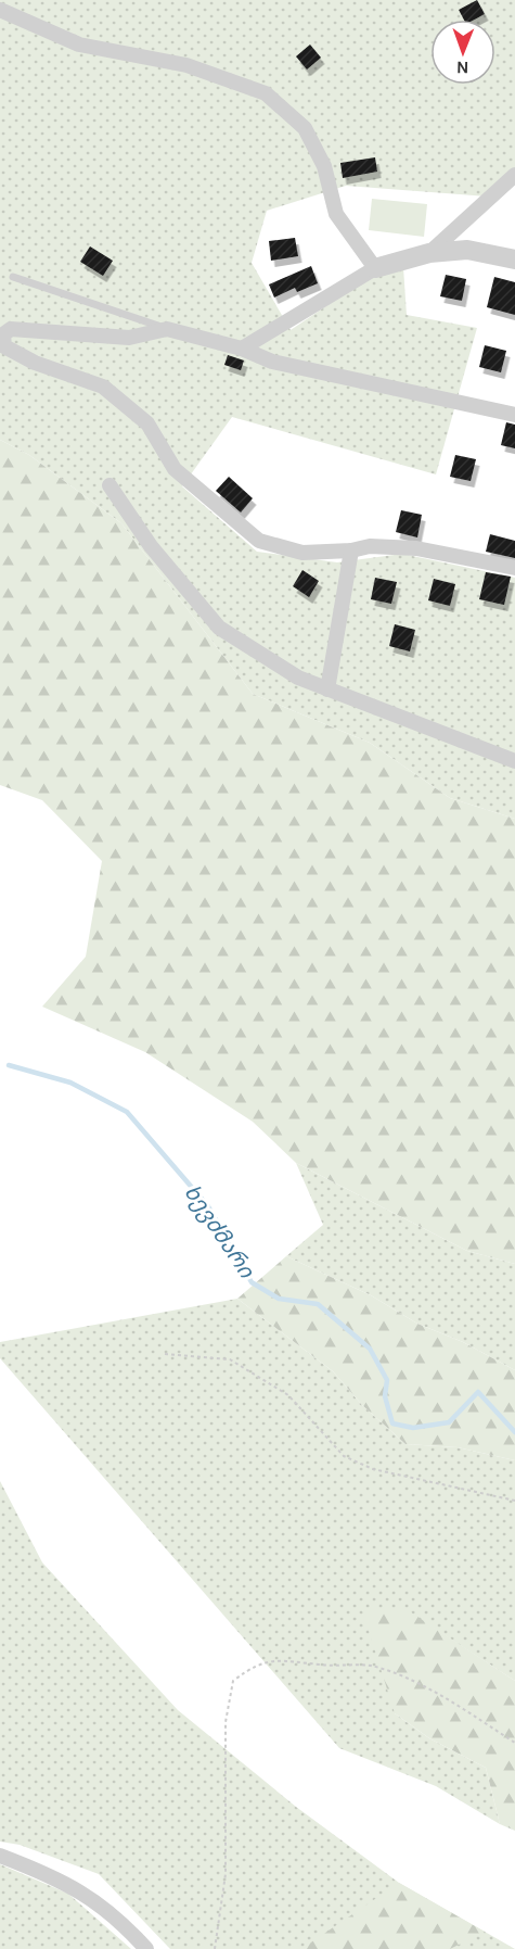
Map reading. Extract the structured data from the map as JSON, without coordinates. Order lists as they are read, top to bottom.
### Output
{
  "water": ["ხევძმარი"],
  "north": "bottom"
}
